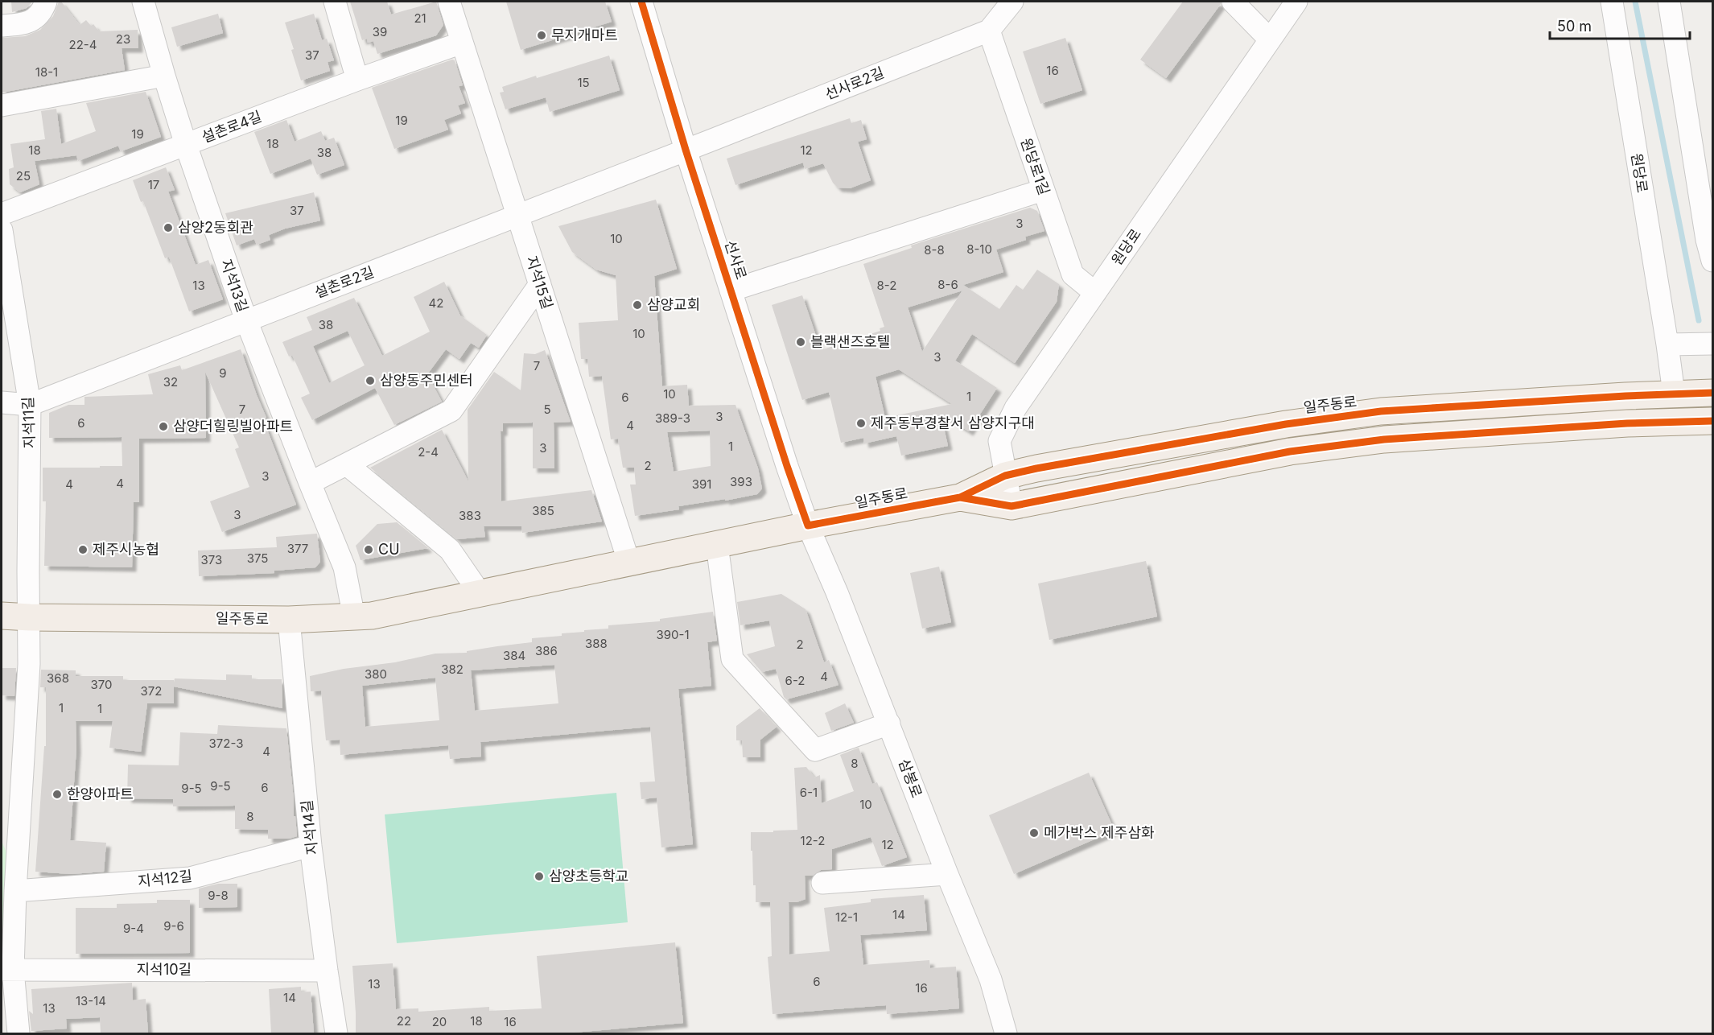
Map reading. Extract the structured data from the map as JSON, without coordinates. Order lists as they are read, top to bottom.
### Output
{
  "streets": {
    "main road": ["일주동로"],
    "street": [
      "선사로2길",
      "설촌로4길",
      "원당로1길",
      "원당로",
      "선사로",
      "설촌로2길",
      "지석15길",
      "지석13길",
      "지석11길",
      "삼봉로",
      "지석14길",
      "지석12길",
      "지석10길"
    ]
  },
  "crossings": [
    ["선사로2길", "원당로1길"],
    ["선사로2길", "선사로"],
    ["선사로2길", "설촌로2길"],
    ["설촌로4길", "지석15길"],
    ["설촌로4길", "지석13길"],
    ["원당로1길", "원당로"],
    ["원당로1길", "선사로"],
    ["원당로", "일주동로"],
    ["선사로", "설촌로2길"],
    ["선사로", "일주동로"],
    ["선사로", "삼봉로"],
    ["설촌로2길", "지석15길"],
    ["설촌로2길", "지석13길"],
    ["설촌로2길", "지석11길"],
    ["지석15길", "일주동로"],
    ["지석13길", "일주동로"],
    ["일주동로", "지석11길"],
    ["일주동로", "삼봉로"],
    ["일주동로", "지석14길"],
    ["지석14길", "지석12길"],
    ["지석14길", "지석10길"]
  ],
  "places": [
    "무지개마트",
    "삼양2동회관",
    "삼양교회",
    "블랙샌즈호텔",
    "삼양동주민센터",
    "제주동부경찰서 삼양지구대",
    "삼양더힐링빌아파트",
    "제주시농협",
    "CU",
    "한양아파트",
    "메가박스 제주삼화",
    "삼양초등학교"
  ],
  "house_numbers": [
    "21",
    "39",
    "23",
    "22-4",
    "37",
    "16",
    "18-1",
    "15",
    "19",
    "19",
    "18",
    "18",
    "12",
    "38",
    "25",
    "17",
    "37",
    "3",
    "10",
    "8-10",
    "8-8",
    "8-6",
    "13",
    "8-2",
    "42",
    "38",
    "10",
    "3",
    "7",
    "9",
    "32",
    "10",
    "1",
    "6",
    "7",
    "5",
    "3",
    "389-3",
    "6",
    "4",
    "1",
    "3",
    "2-4",
    "2",
    "3",
    "393",
    "4",
    "4",
    "391",
    "385",
    "3",
    "383",
    "377",
    "375",
    "373",
    "390-1",
    "388",
    "2",
    "386",
    "384",
    "382",
    "380",
    "4",
    "368",
    "6-2",
    "370",
    "372",
    "1",
    "1",
    "372-3",
    "4",
    "8",
    "9-5",
    "6",
    "9-5",
    "6-1",
    "10",
    "8",
    "12-2",
    "12",
    "9-8",
    "14",
    "12-1",
    "9-6",
    "9-4",
    "6",
    "13",
    "16",
    "14",
    "13-14",
    "13",
    "22",
    "18",
    "20",
    "16"
  ],
  "scale_bar": "50 m"
}
